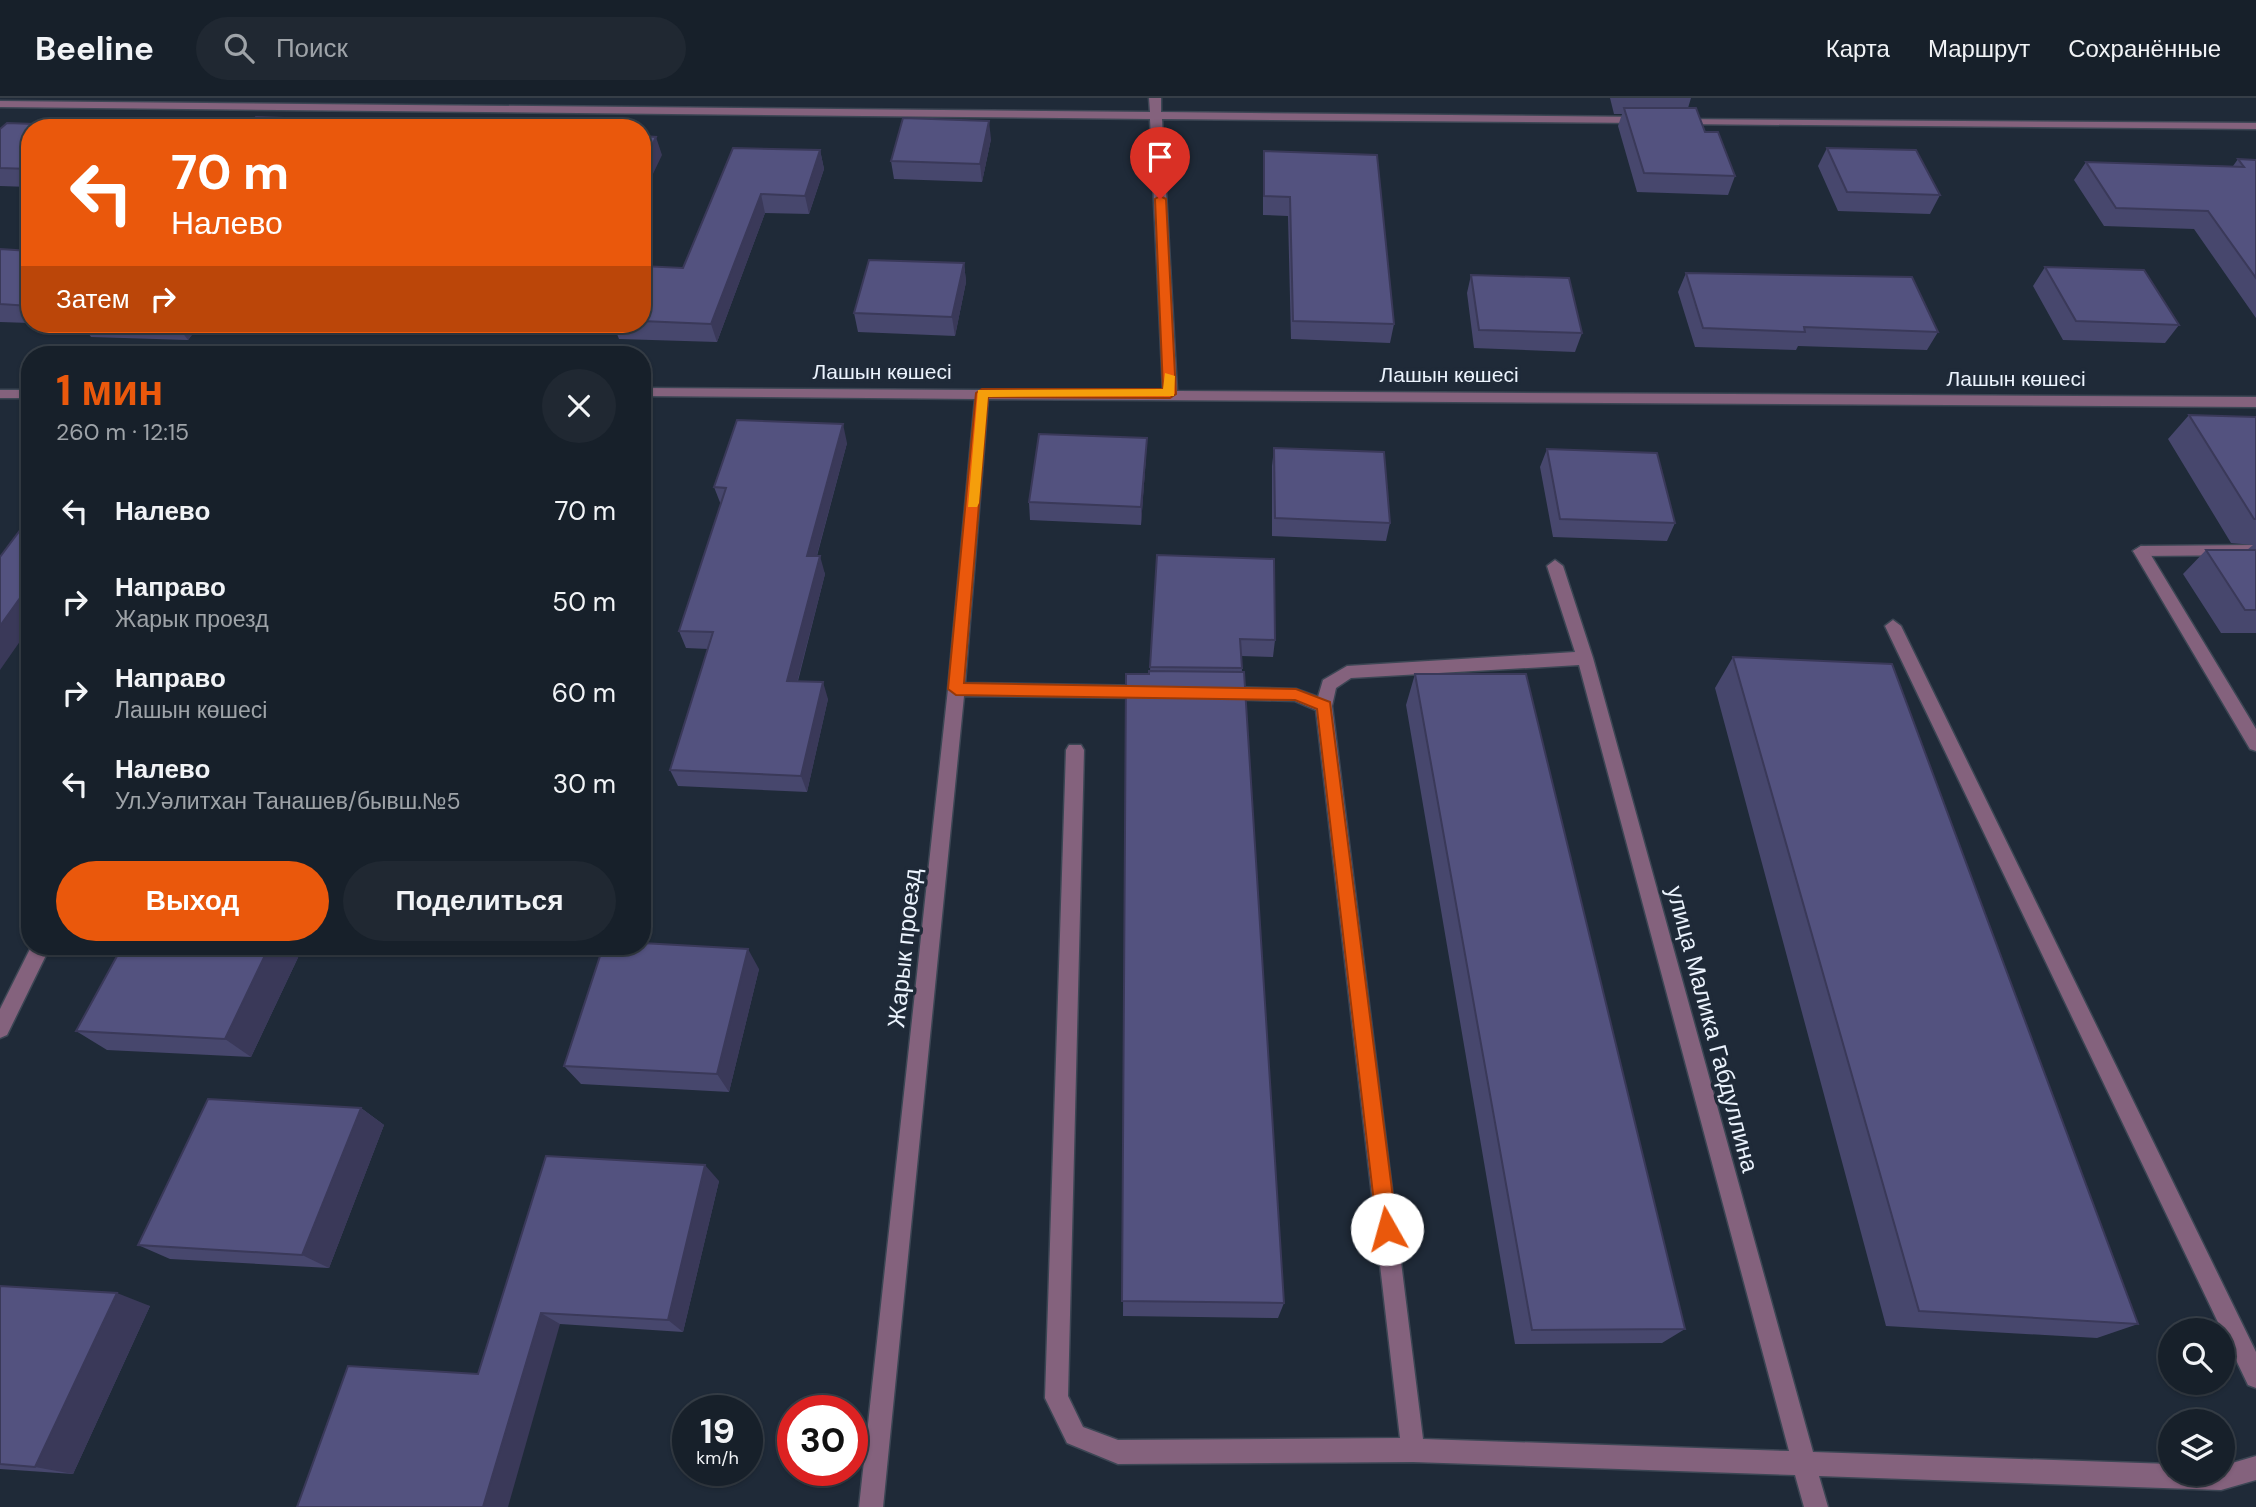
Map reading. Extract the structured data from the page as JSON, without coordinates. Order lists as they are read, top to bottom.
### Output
{
  "streets": {
    "street": ["Лашын көшесі", "Жарык проезд", "улица Малика Габдуллина"]
  },
  "crossings": [
    ["Лашын көшесі", "Жарык проезд"]
  ],
  "page": {
    "header": "Beeline",
    "search": "Поиск",
    "nav": ["Карта", "Маршрут", "Сохранённые"],
    "turn": ["70 m", "Налево"],
    "then": "Затем",
    "heading": ["1 мин", "260 m · 12:15"],
    "list": [
      {
        "name": "Налево",
        "value": "70 m"
      },
      {
        "name": "Направо",
        "note": "Жарык проезд",
        "value": "50 m"
      },
      {
        "name": "Направо",
        "note": "Лашын көшесі",
        "value": "60 m"
      },
      {
        "name": "Налево",
        "note": "Ул.Уәлитхан Танашев/бывш.№5",
        "value": "30 m"
      }
    ],
    "buttons": ["Выход", "Поделиться"],
    "speed": "19 km/h",
    "limit": "30"
  }
}
